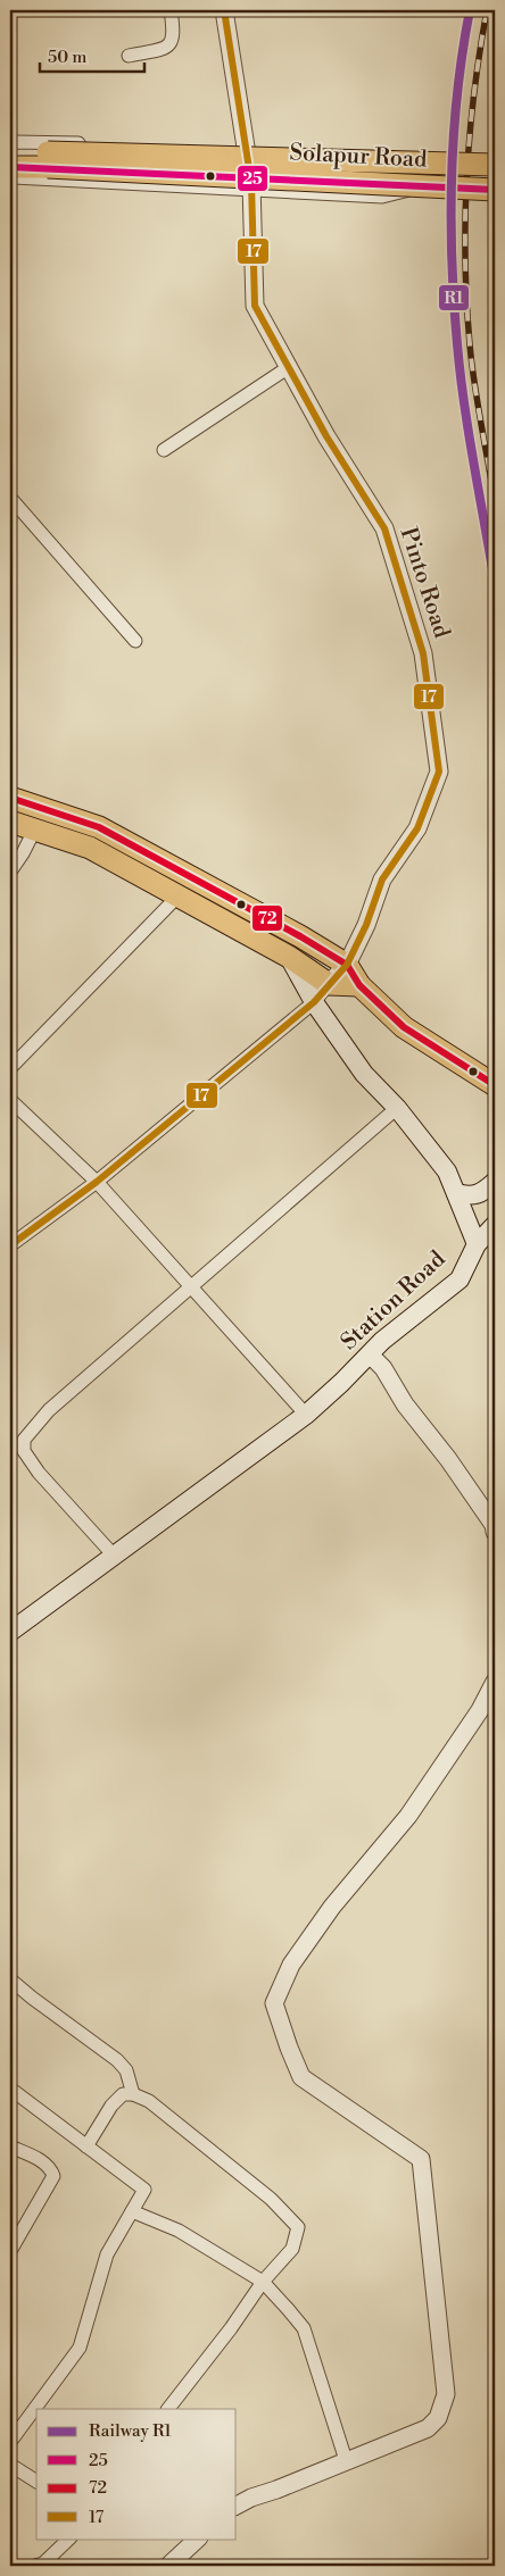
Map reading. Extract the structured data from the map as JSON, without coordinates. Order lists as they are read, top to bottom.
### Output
{
  "streets": {
    "main road": ["Solapur Road", "Station Road"],
    "street": ["Pinto Road"]
  },
  "lines": [
    "rail line R1",
    "transit line 17",
    "transit line 25",
    "transit line 72"
  ],
  "legend": [
    "Railway R1",
    "25",
    "72",
    "17"
  ],
  "scale_bar": "50 m"
}
